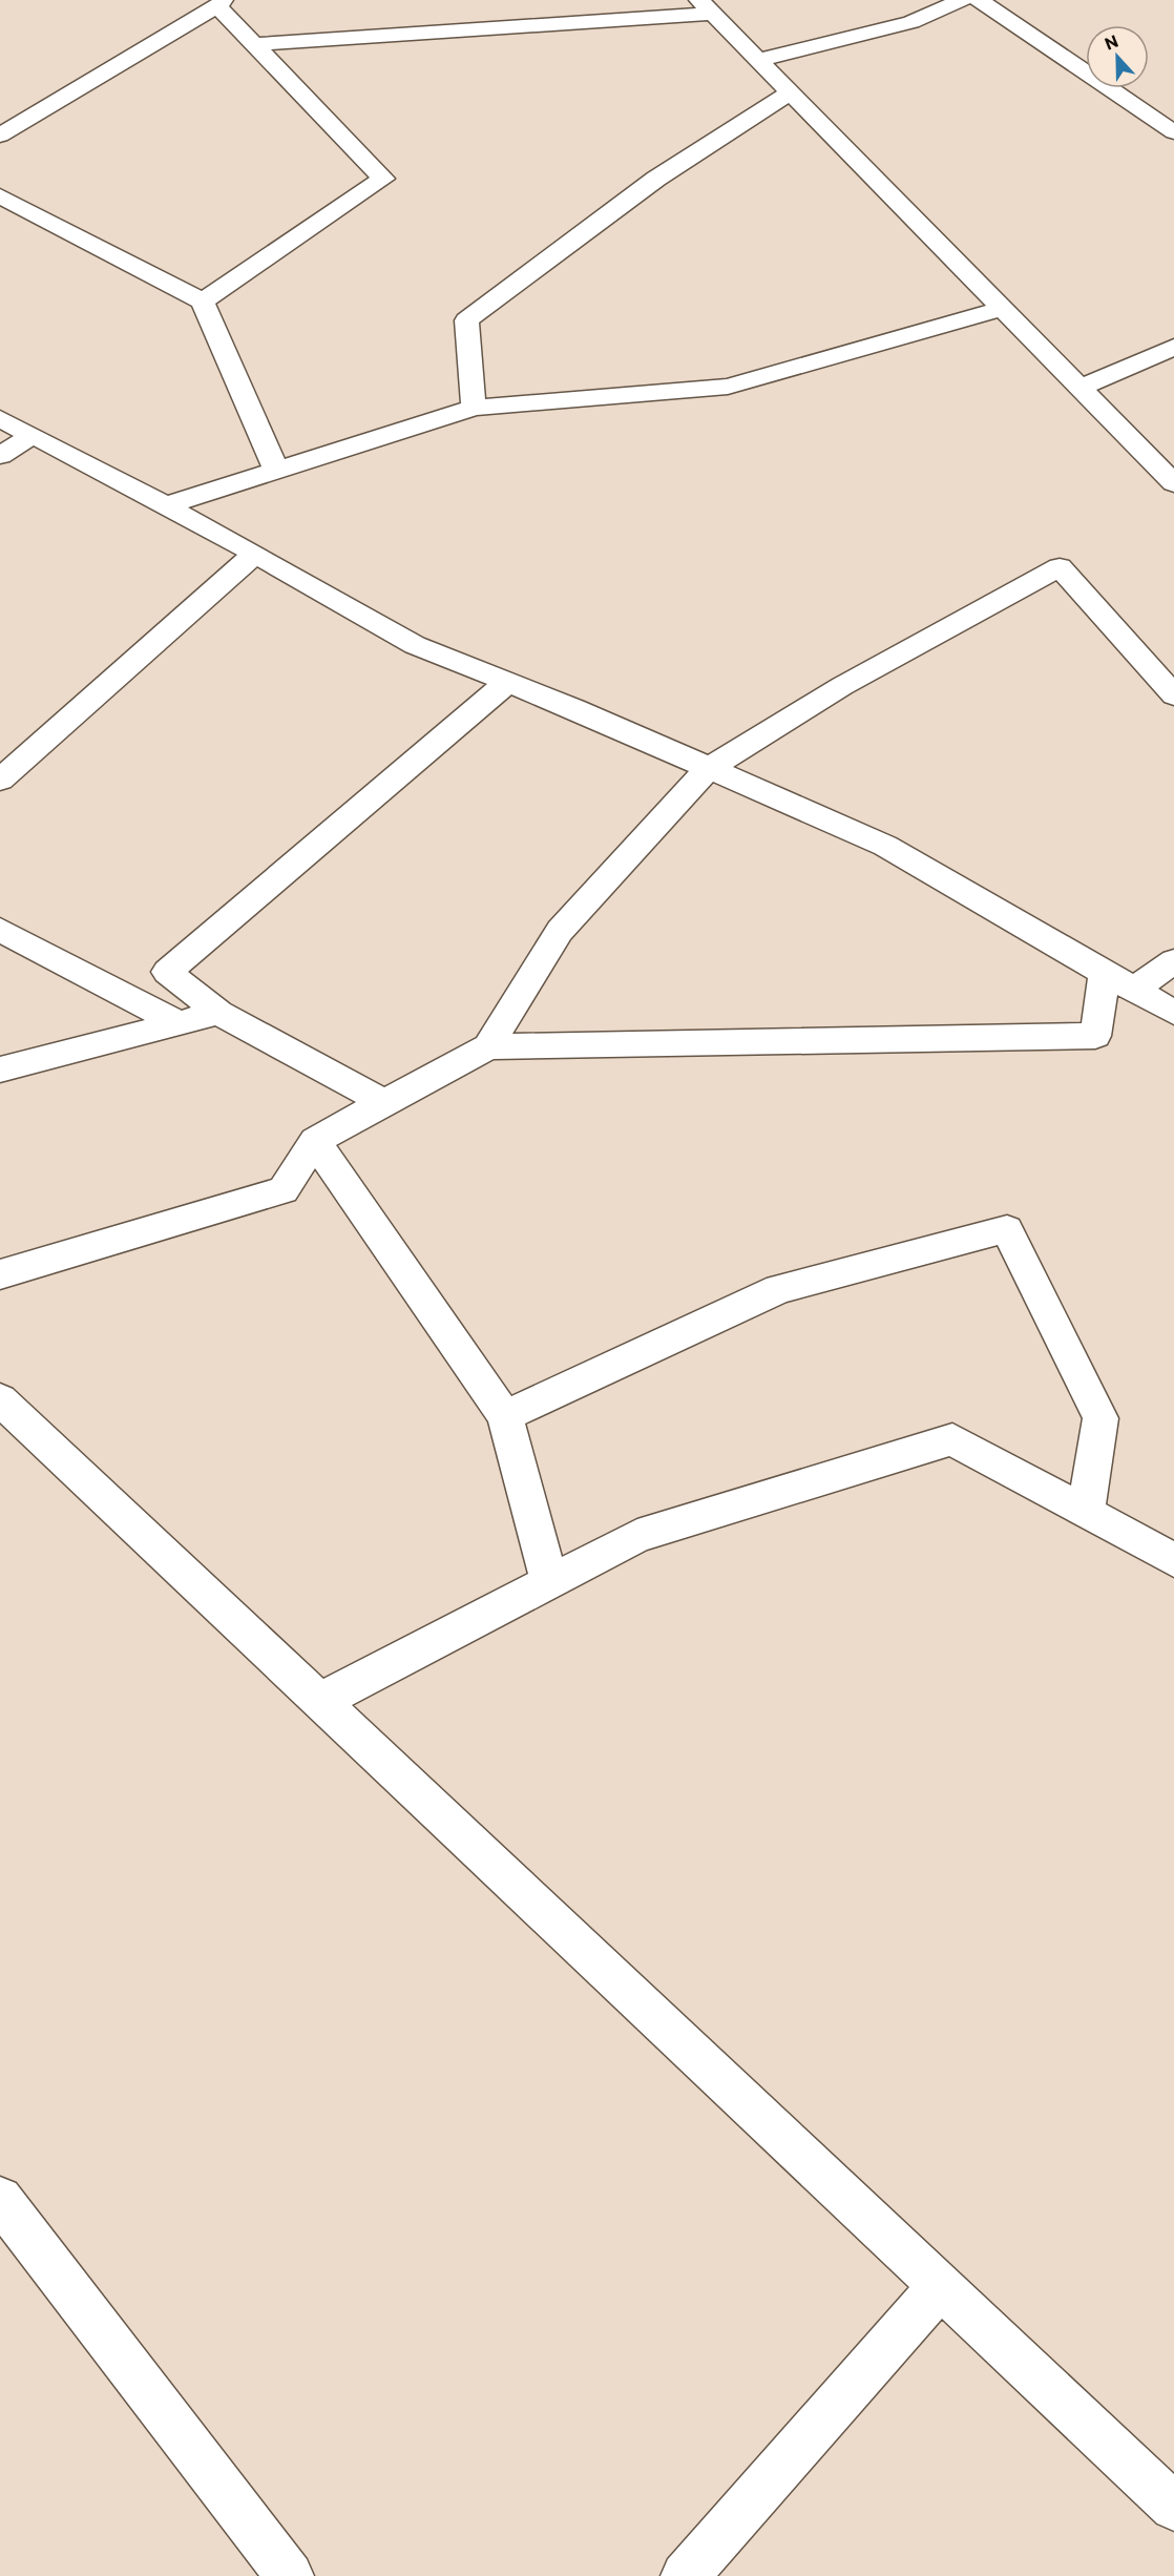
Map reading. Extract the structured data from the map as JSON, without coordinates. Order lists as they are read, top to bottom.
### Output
{
  "north": "top"
}
